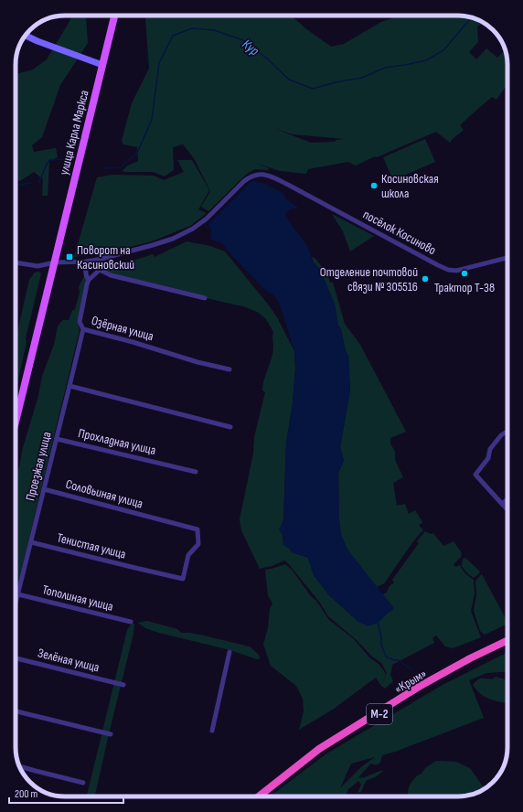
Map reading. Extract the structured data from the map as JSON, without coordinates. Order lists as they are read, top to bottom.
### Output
{
  "streets": {
    "highway": ["«Крым»", "М-2"],
    "main road": ["улица Карла Маркса"],
    "street": [
      "посёлок Косиново",
      "Озёрная улица",
      "Прохладная улица",
      "Проезжая улица",
      "Соловьиная улица",
      "Тенистая улица",
      "Тополиная улица",
      "Зелёная улица"
    ]
  },
  "crossings": [
    ["улица Карла Маркса", "посёлок Косиново"],
    ["Озёрная улица", "Проезжая улица"],
    ["Прохладная улица", "Проезжая улица"],
    ["Проезжая улица", "Соловьиная улица"],
    ["Проезжая улица", "Тенистая улица"],
    ["Проезжая улица", "Тополиная улица"],
    ["Соловьиная улица", "Тенистая улица"]
  ],
  "water": ["Кур"],
  "places": {
    "other": ["Косиновская школа", "Трактор Т-38", "Отделение почтовой связи № 305516"],
    "transit": ["Поворот на Касиновский"]
  },
  "scale_bar": "200 m"
}
